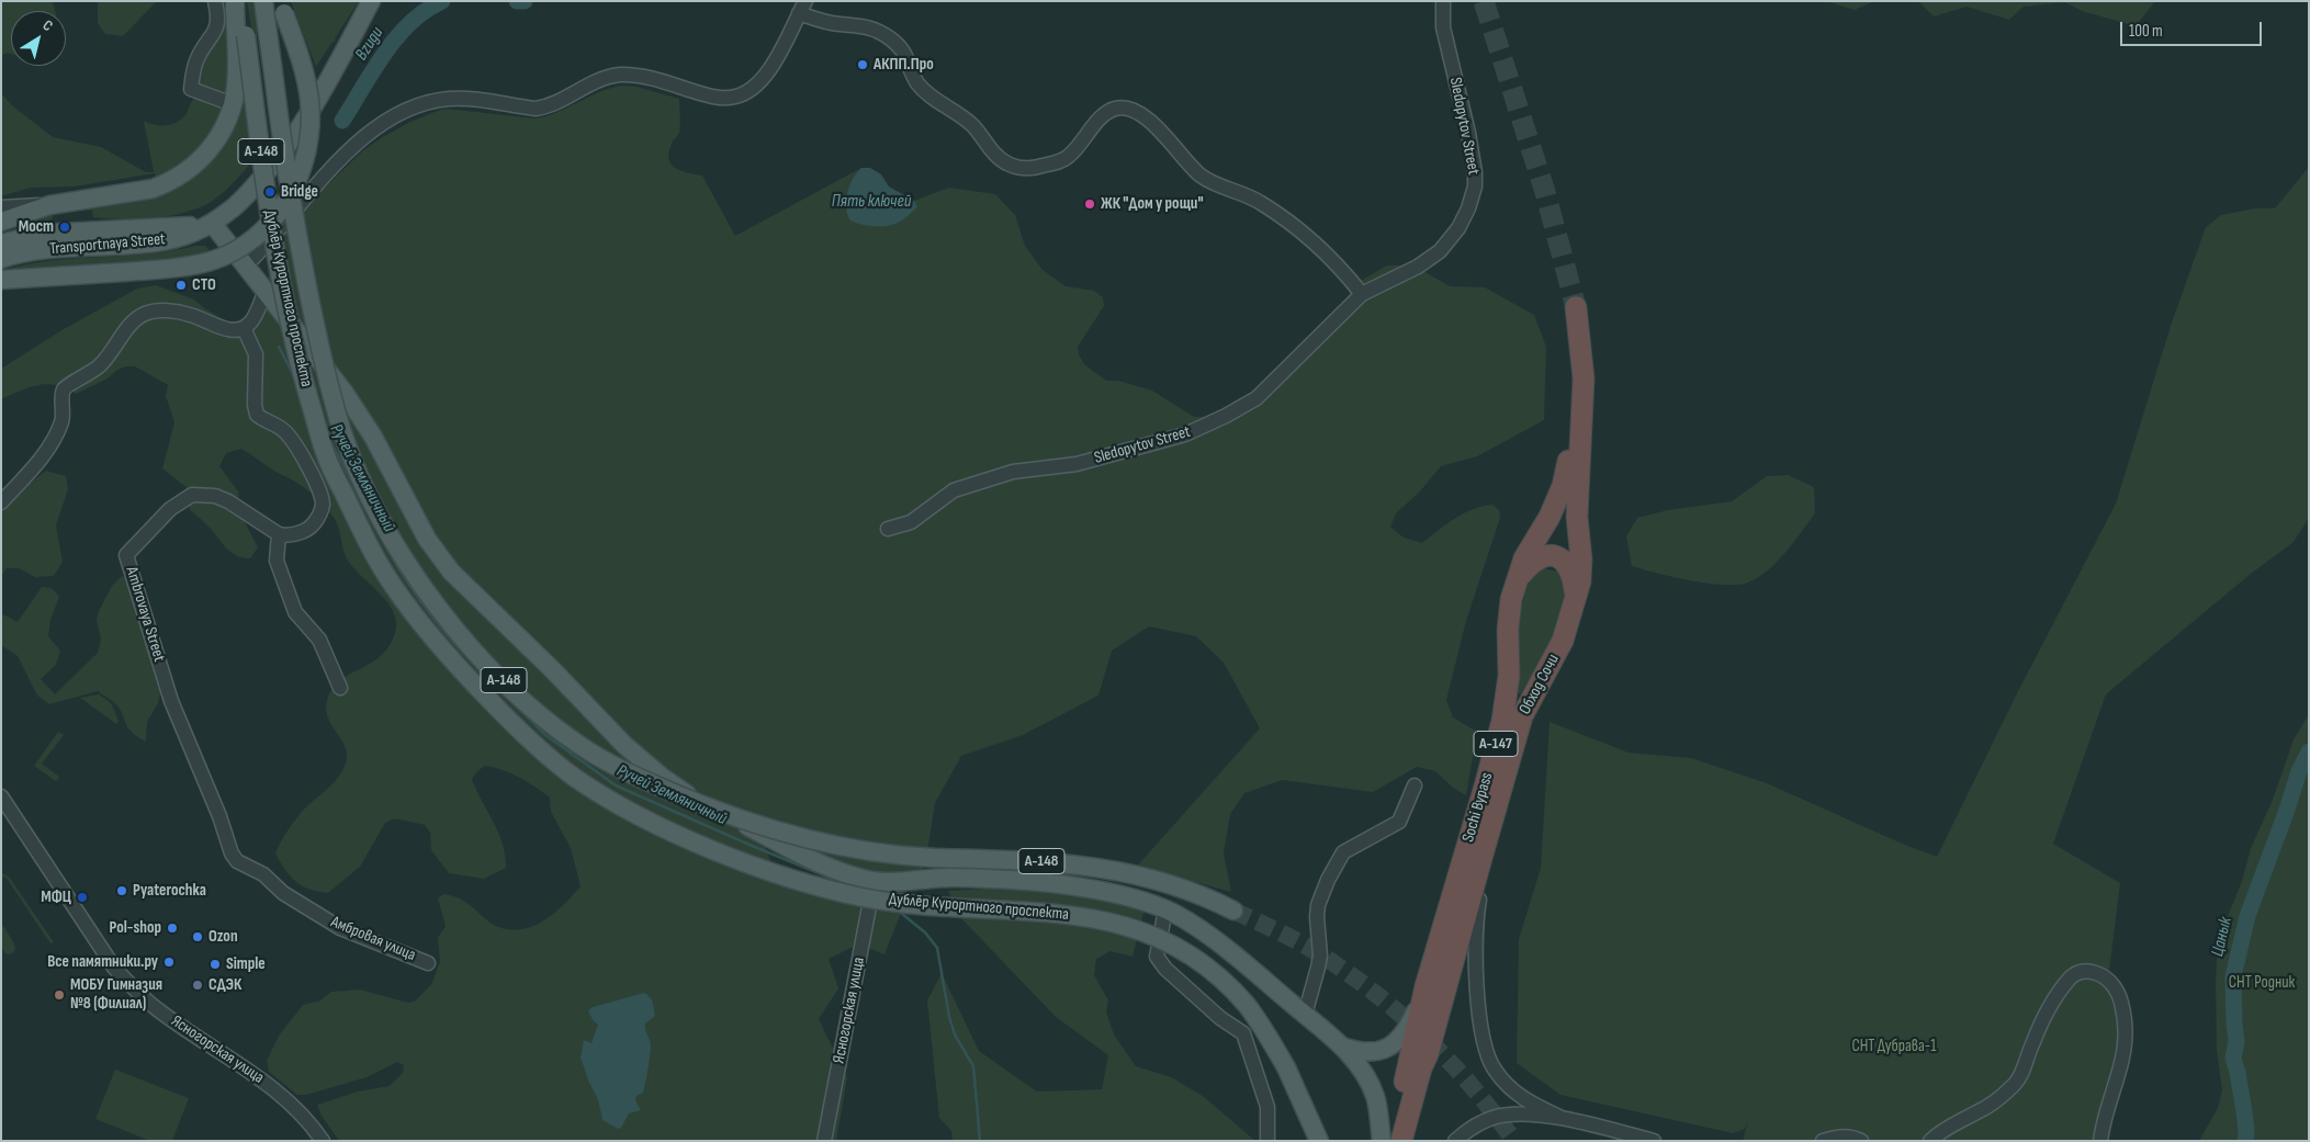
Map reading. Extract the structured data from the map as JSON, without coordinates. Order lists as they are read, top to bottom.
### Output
{
  "streets": {
    "highway": ["Обход Сочи", "А-147", "Sochi Bypass"],
    "main road": ["А-148", "Transportnaya Street", "Дублёр Курортного проспекта"],
    "street": [
      "Sledopytov Street",
      "Ambrovaya Street",
      "Амбровая улица",
      "Ясногорская улица"
    ]
  },
  "crossings": [
    ["А-148", "Дублёр Курортного проспекта"],
    ["Ambrovaya Street", "Амбровая улица"],
    ["Обход Сочи", "А-147"],
    ["Обход Сочи", "Sochi Bypass"],
    ["А-147", "Sochi Bypass"]
  ],
  "water": [
    "Bzugu",
    "Пять ключей",
    "Ручей Земляничный",
    "Цанык"
  ],
  "parks": ["СНТ Родник", "СНТ Дубрава-1"],
  "places": [
    "АКПП.Про",
    "Bridge",
    "ЖК \"Дом у рощи\"",
    "Мост",
    "СТО",
    "Pyaterochka",
    "МФЦ",
    "Pol-shop",
    "Ozon",
    "Все памятники.ру",
    "Simple",
    "СДЭК",
    "МОБУ Гимназия №8 (Филиал)"
  ],
  "scale_bar": "100 m",
  "north": "top right"
}
